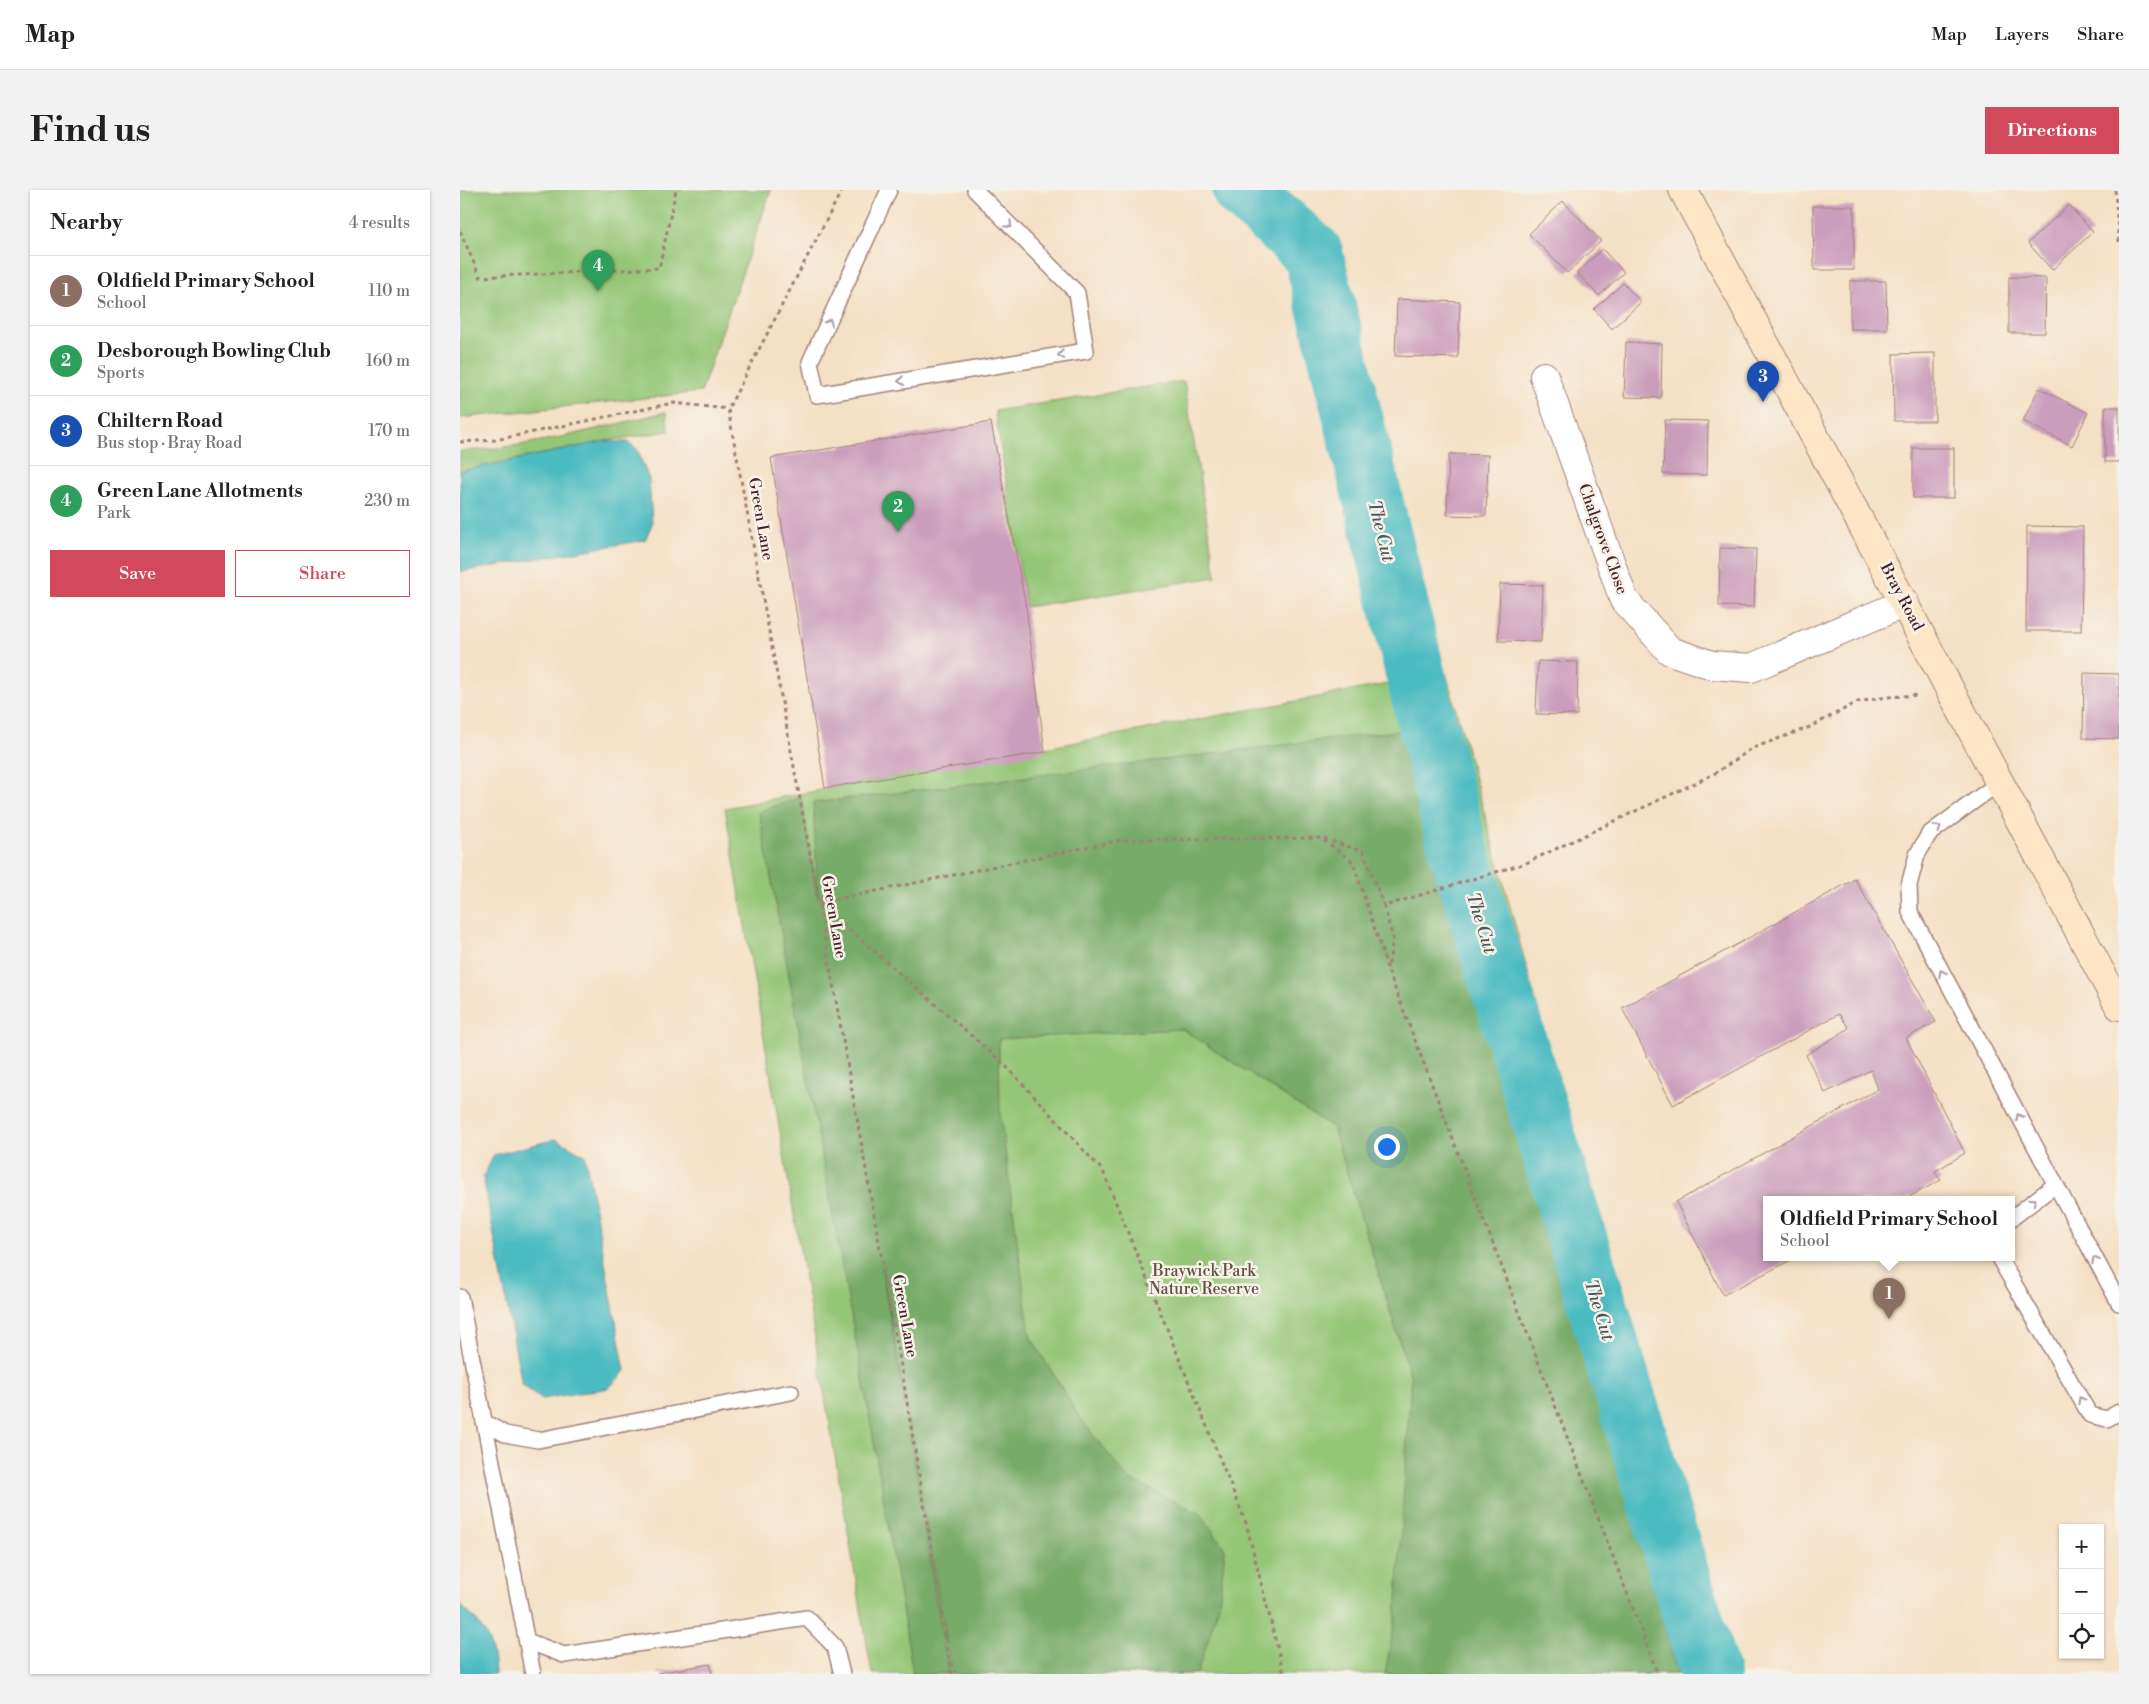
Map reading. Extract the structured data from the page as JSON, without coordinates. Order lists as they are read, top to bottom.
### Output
{
  "streets": {
    "main road": ["Bray Road"],
    "street": ["Chalgrove Close"],
    "path": ["Green Lane"]
  },
  "crossings": [
    ["Chalgrove Close", "Bray Road"]
  ],
  "water": ["The Cut"],
  "parks": ["Braywick Park Nature Reserve"],
  "page": {
    "header": "Map",
    "nav": ["Map", "Layers", "Share"],
    "buttons": [
      "Directions",
      ["Save", "Share"]
    ],
    "title": "Find us",
    "heading": ["Nearby", "4 results"],
    "pins": [
      "4",
      "3",
      "2",
      "1"
    ],
    "list": [
      {
        "mark": "1",
        "name": "Oldfield Primary School",
        "note": "School",
        "value": "110 m"
      },
      {
        "mark": "2",
        "name": "Desborough Bowling Club",
        "note": "Sports",
        "value": "160 m"
      },
      {
        "mark": "3",
        "name": "Chiltern Road",
        "note": "Bus stop · Bray Road",
        "value": "170 m"
      },
      {
        "mark": "4",
        "name": "Green Lane Allotments",
        "note": "Park",
        "value": "230 m"
      }
    ],
    "popup": ["Oldfield Primary School", "School"],
    "map_buttons": ["+", "−"]
  }
}
